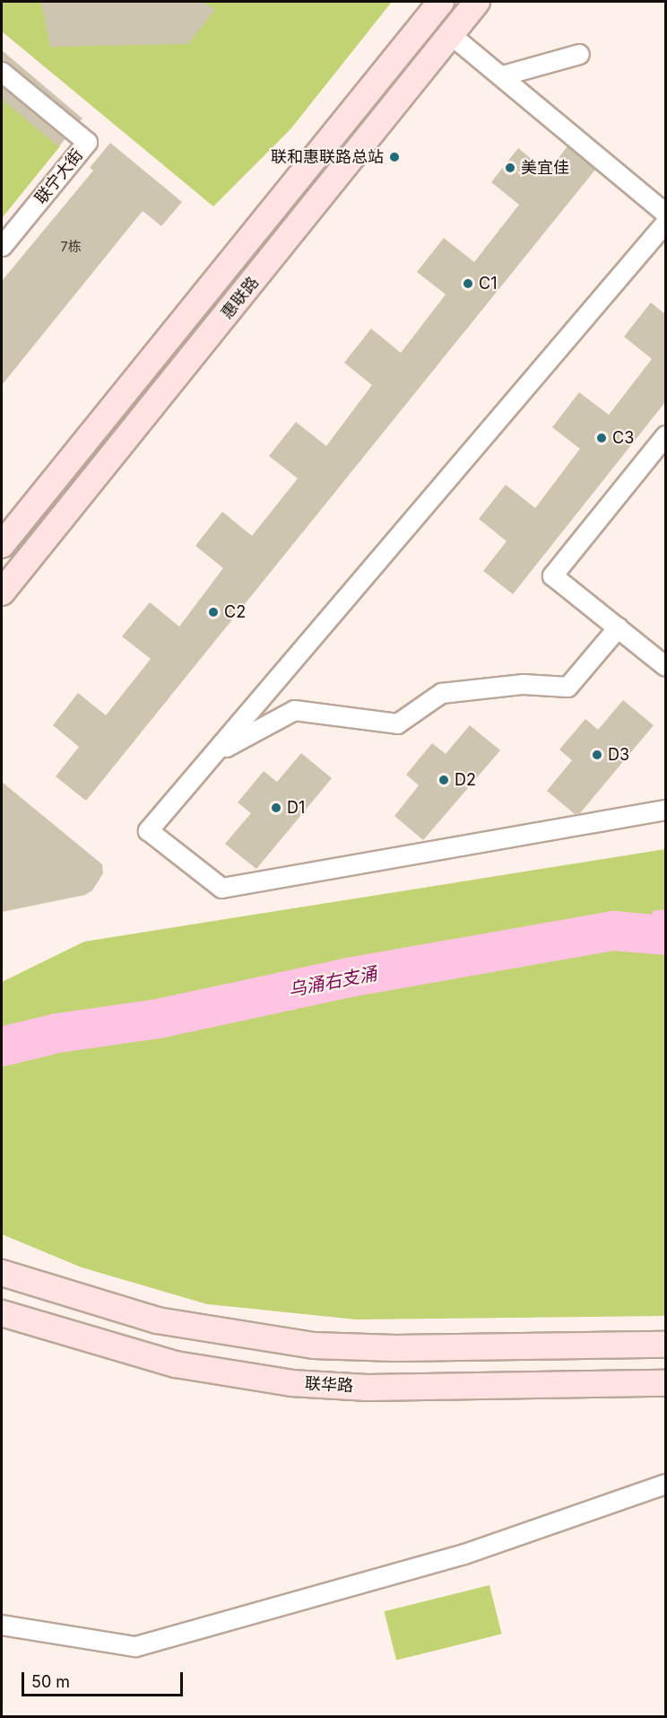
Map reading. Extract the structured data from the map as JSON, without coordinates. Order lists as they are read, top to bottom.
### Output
{
  "streets": {
    "street": ["联宁大街", "惠联路", "联华路"]
  },
  "water": ["乌涌右支涌"],
  "places": [
    "联和惠联路总站",
    "美宜佳",
    "C1",
    "C3",
    "C2",
    "D3",
    "D2",
    "D1"
  ],
  "house_numbers": ["7栋"],
  "scale_bar": "50 m"
}
